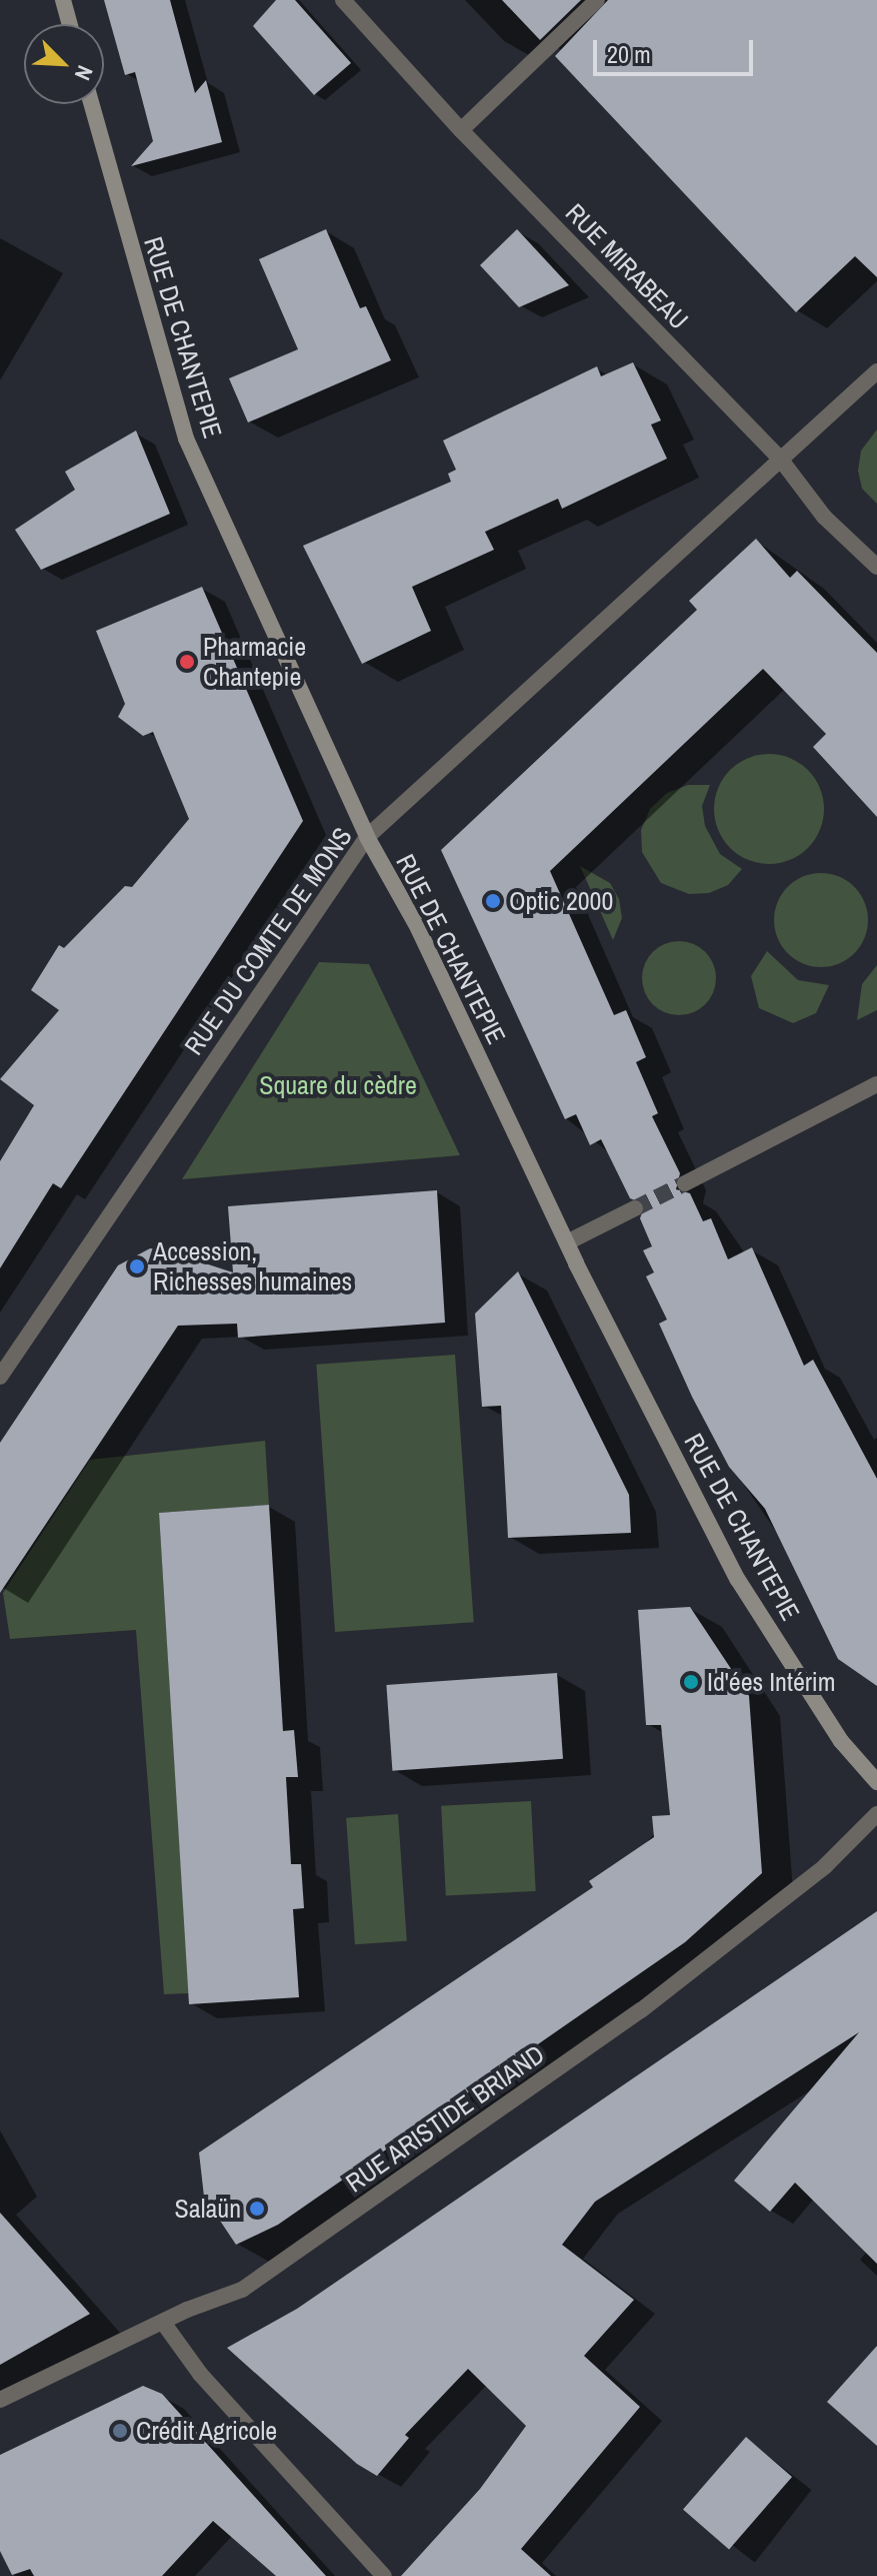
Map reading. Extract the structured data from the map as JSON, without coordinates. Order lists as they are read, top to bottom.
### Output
{
  "streets": {
    "street": [
      "RUE MIRABEAU",
      "RUE DE CHANTEPIE",
      "RUE DU COMTE DE MONS",
      "RUE ARISTIDE BRIAND"
    ]
  },
  "crossings": [
    ["RUE MIRABEAU", "RUE DU COMTE DE MONS"],
    ["RUE DE CHANTEPIE", "RUE DU COMTE DE MONS"]
  ],
  "parks": ["Square du cèdre"],
  "places": [
    "Pharmacie Chantepie",
    "Optic 2000",
    "Accession, Richesses humaines",
    "Id'ées Intérim",
    "Salaün",
    "Crédit Agricole"
  ],
  "scale_bar": "20 m",
  "north": "bottom right"
}
